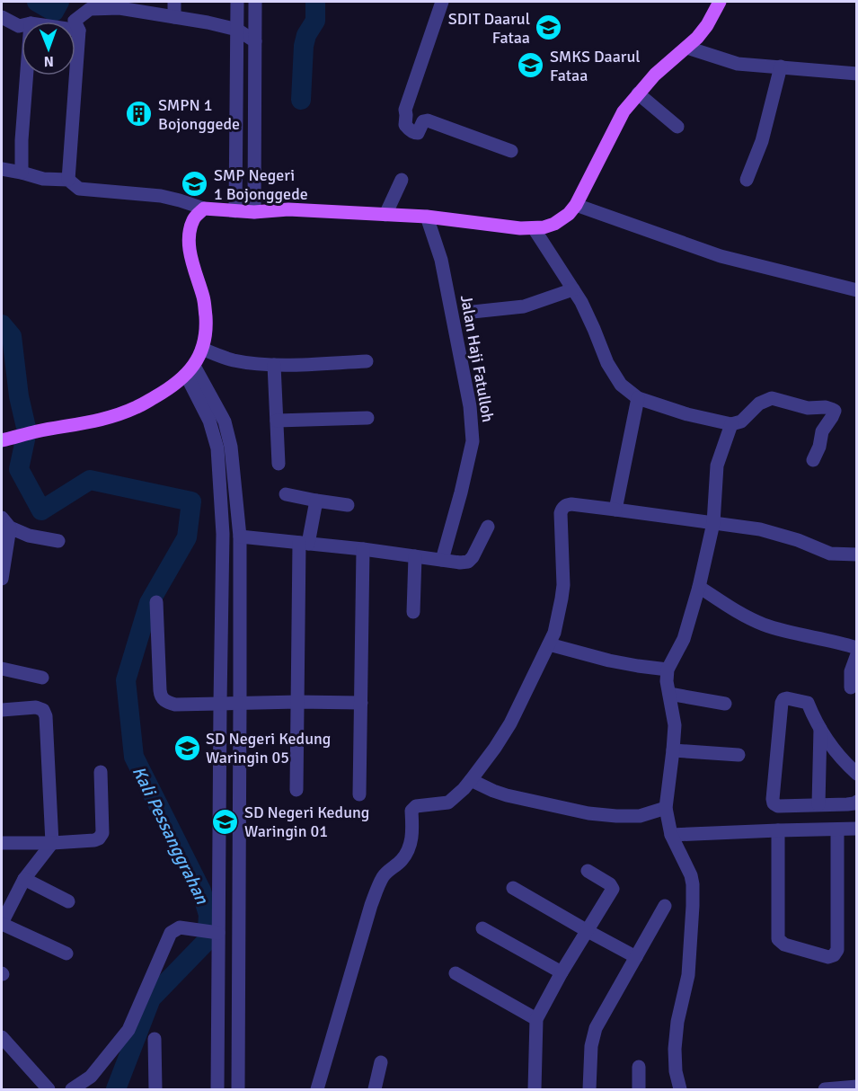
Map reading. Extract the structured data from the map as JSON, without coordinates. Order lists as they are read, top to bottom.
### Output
{
  "streets": {
    "street": ["Jalan Haji Fatulloh"]
  },
  "water": ["Kali Pessanggrahan"],
  "places": {
    "school or university": [
      "SDIT Daarul Fataa",
      "SMKS Daarul Fataa",
      "SMP Negeri 1 Bojonggede",
      "SD Negeri Kedung Waringin 05",
      "SD Negeri Kedung Waringin 01"
    ],
    "building": ["SMPN 1 Bojonggede"]
  },
  "north": "bottom"
}
